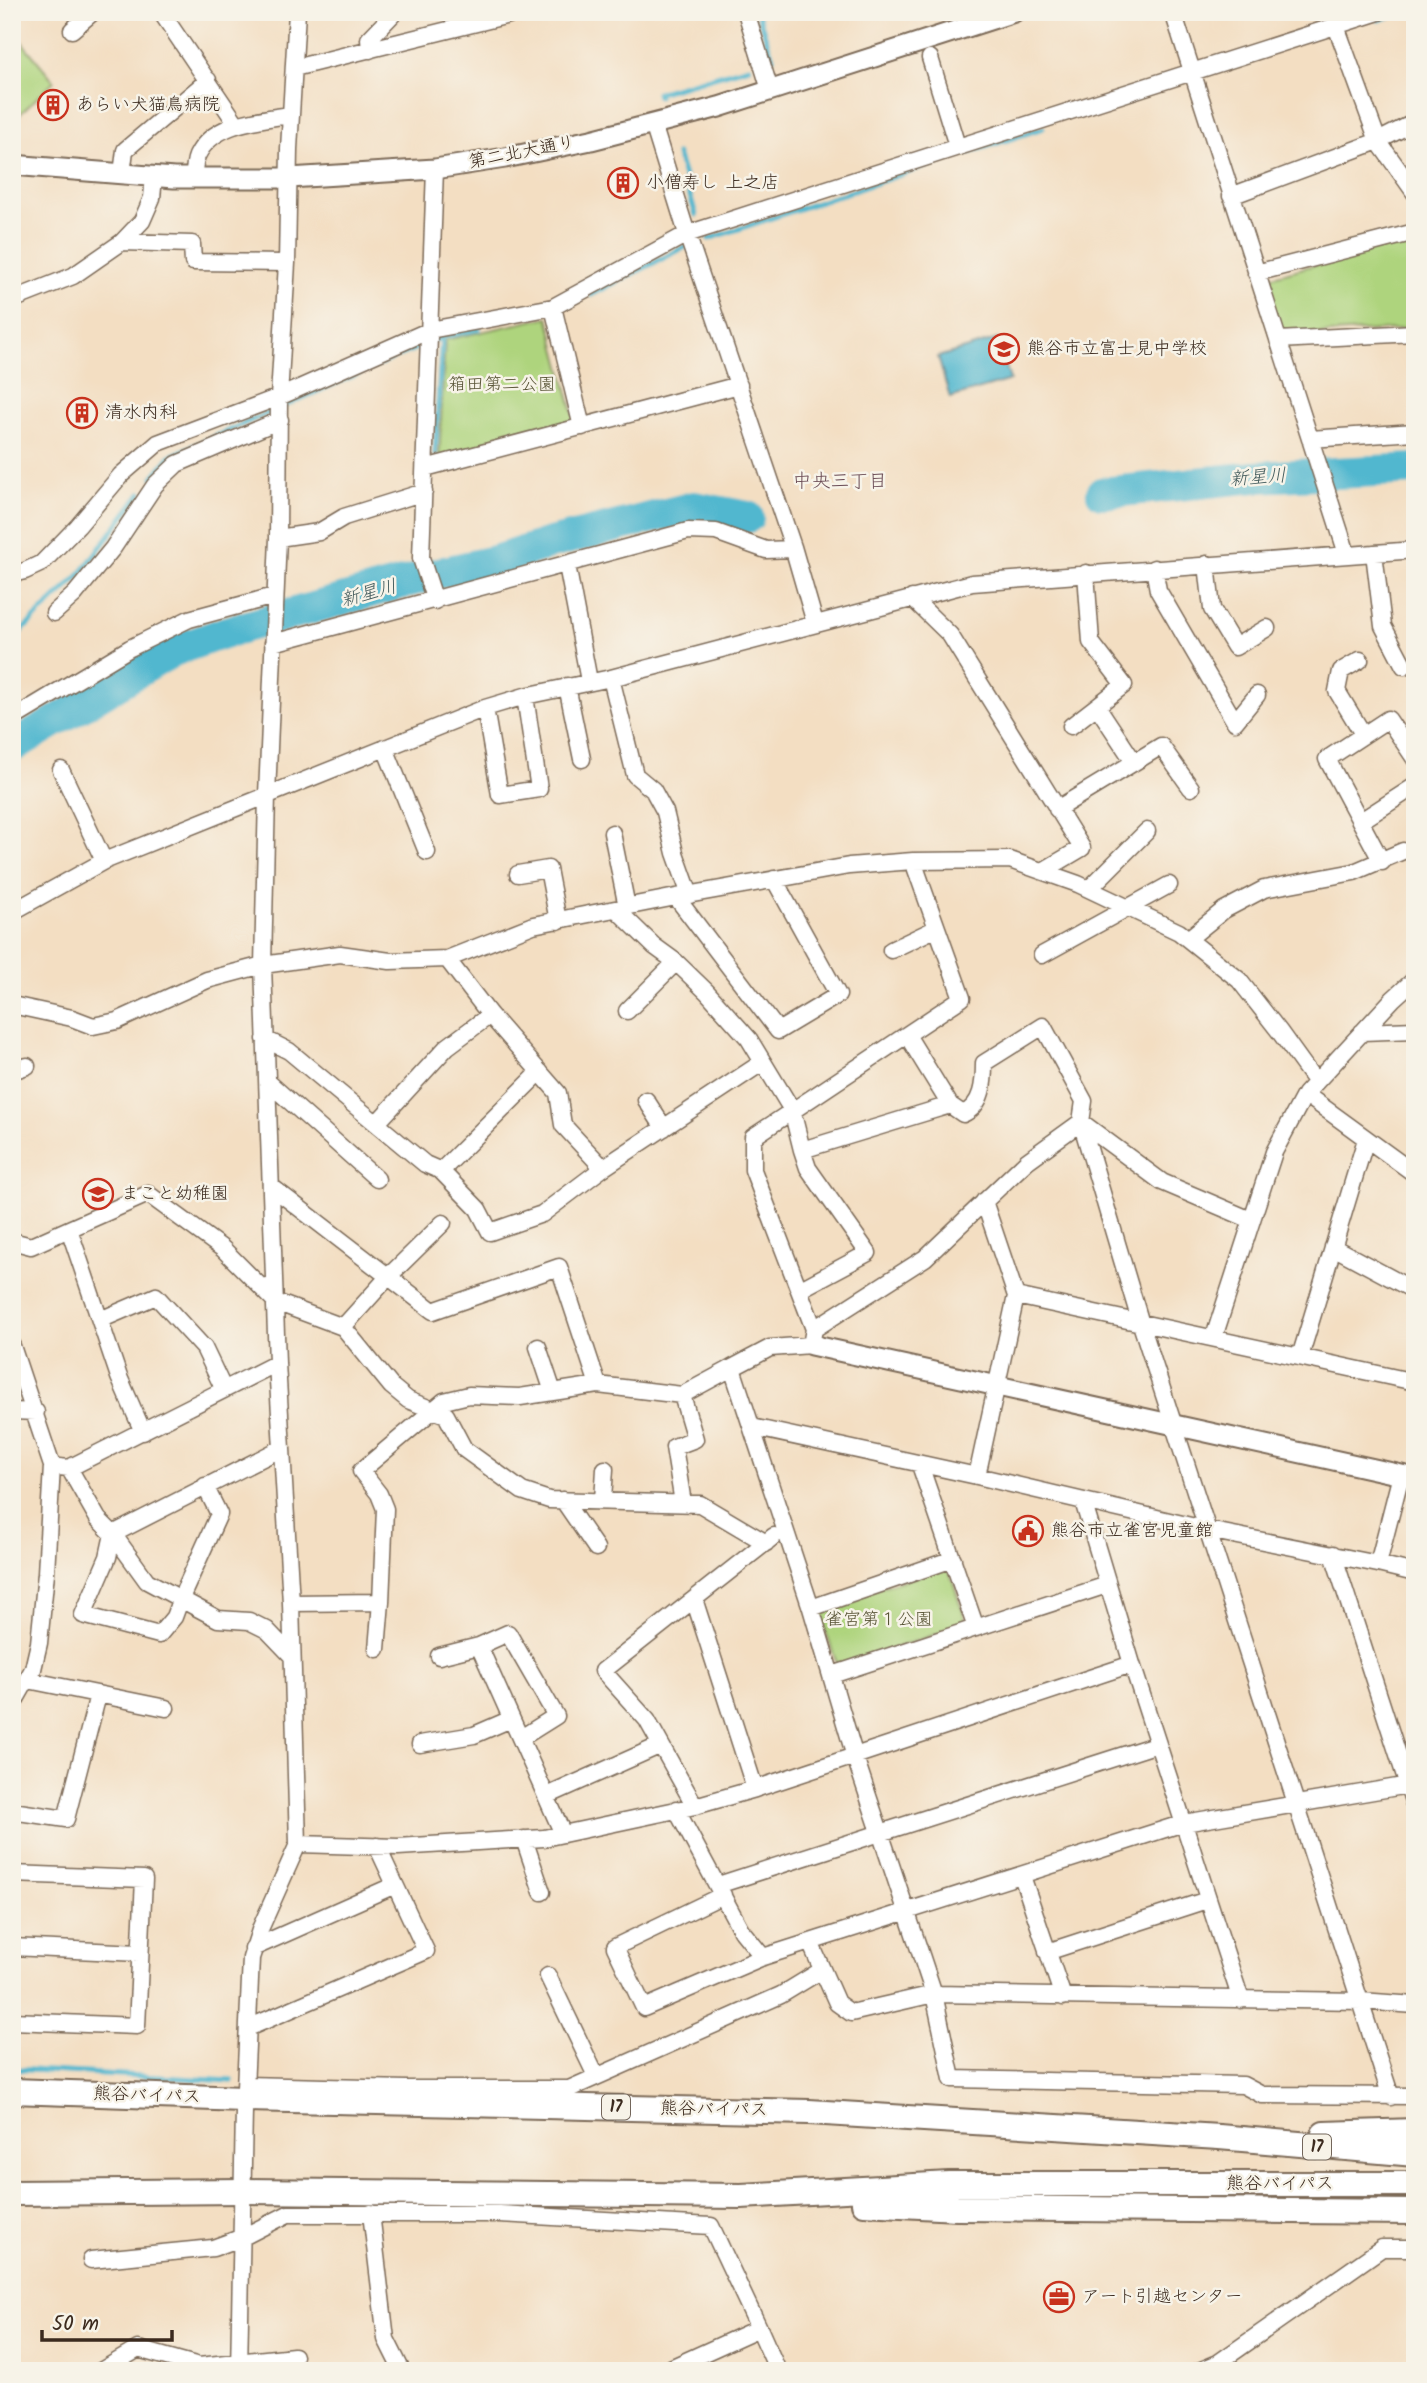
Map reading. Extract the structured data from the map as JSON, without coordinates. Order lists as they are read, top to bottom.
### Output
{
  "streets": {
    "highway": ["熊谷バイパス", "17"],
    "street": ["第二北大通り"]
  },
  "crossings": [
    ["熊谷バイパス", "17"]
  ],
  "districts": ["中央三丁目"],
  "water": ["新星川"],
  "parks": ["箱田第二公園", "雀宮第１公園"],
  "places": {
    "building": ["あらい犬猫鳥病院", "小僧寿し 上之店", "清水内科"],
    "school or university": ["熊谷市立富士見中学校", "まこと幼稚園"],
    "public building": ["熊谷市立雀宮児童館"],
    "office": ["アート引越センター"]
  },
  "scale_bar": "50 m"
}
